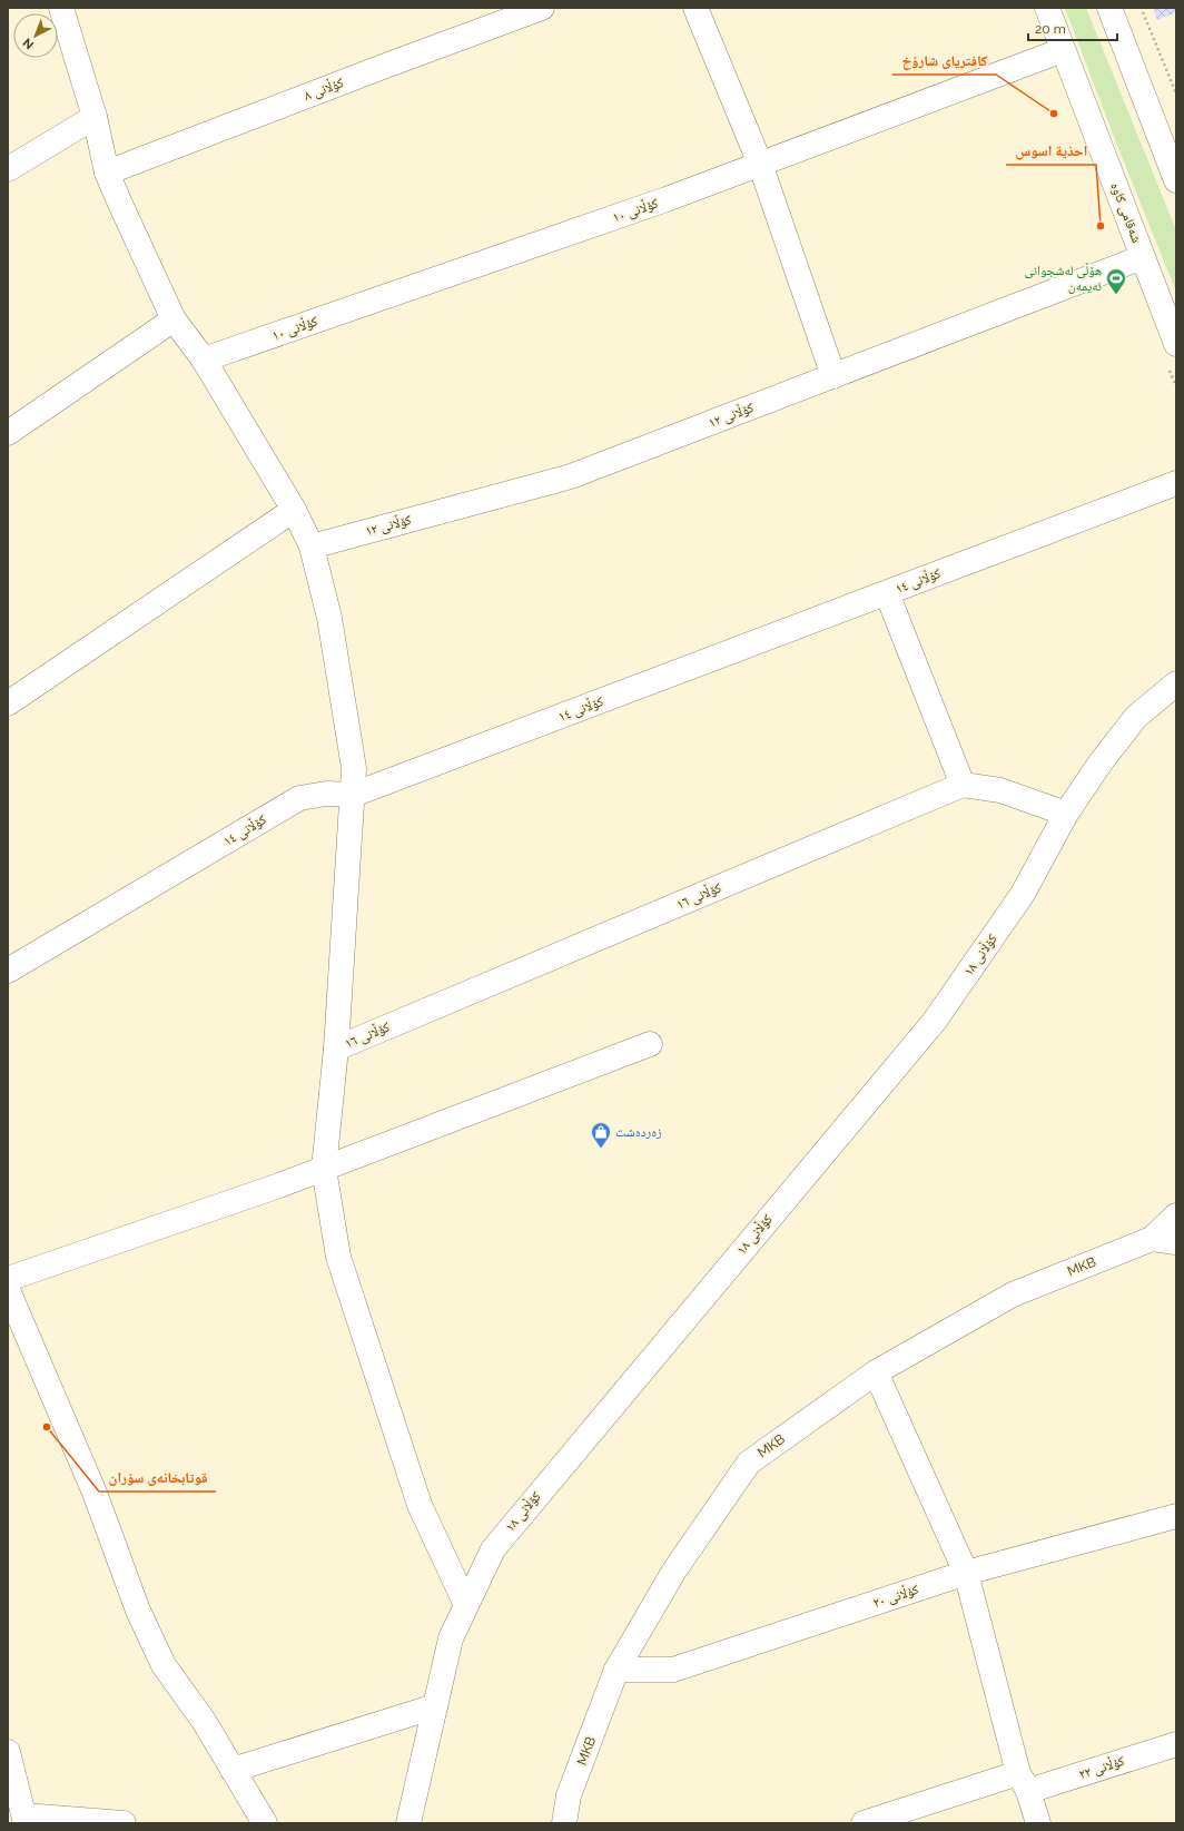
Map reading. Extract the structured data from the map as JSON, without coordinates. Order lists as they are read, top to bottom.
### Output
{
  "streets": {
    "street": [
      "کۆڵانی ٨",
      "کۆڵانی ١٠",
      "شەقامی کاوە",
      "کۆڵانی ١٢",
      "کۆڵانی ١٤",
      "کۆڵانی ١٦",
      "کۆڵانی ١٨",
      "MKB",
      "کۆڵانی ٢٠",
      "کۆڵانی ٢٢"
    ]
  },
  "crossings": [
    ["کۆڵانی ١٠", "شەقامی کاوە"],
    ["شەقامی کاوە", "کۆڵانی ١٢"],
    ["MKB", "کۆڵانی ٢٠"]
  ],
  "places": {
    "other": ["کافتریای شارۆخ", "احذية اسوس", "قوتابخانەی سۆران"],
    "sports": ["هۆڵی لەشجوانی ئەیمەن"],
    "shop": ["زەردەشت"]
  },
  "scale_bar": "20 m",
  "north": "bottom left"
}
